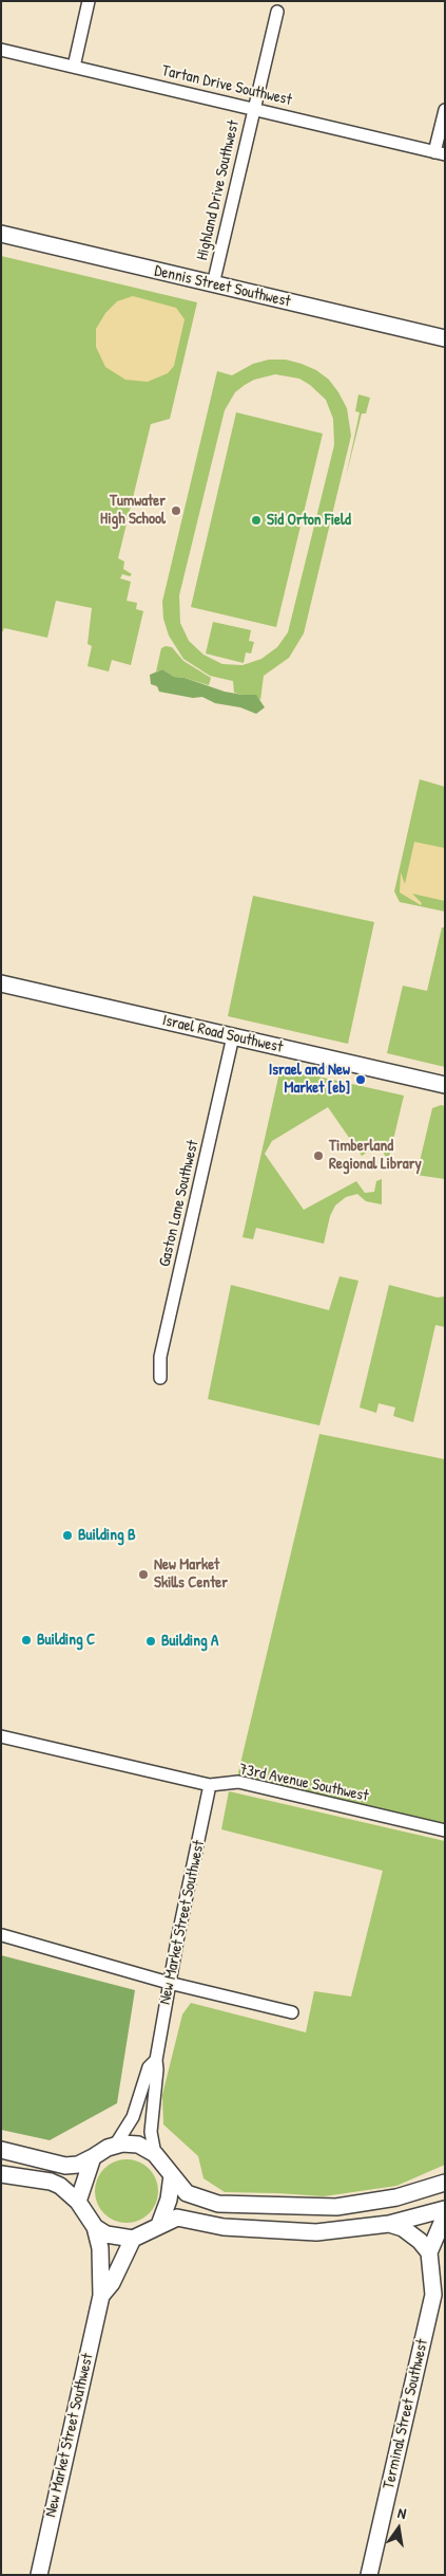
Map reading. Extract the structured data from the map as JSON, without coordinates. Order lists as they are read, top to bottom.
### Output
{
  "streets": {
    "street": [
      "Tartan Drive Southwest",
      "Highland Drive Southwest",
      "Dennis Street Southwest",
      "Israel Road Southwest",
      "Gaston Lane Southwest",
      "73rd Avenue Southwest",
      "New Market Street Southwest",
      "Terminal Street Southwest"
    ]
  },
  "crossings": [
    ["Tartan Drive Southwest", "Highland Drive Southwest"],
    ["Highland Drive Southwest", "Dennis Street Southwest"],
    ["Israel Road Southwest", "Gaston Lane Southwest"],
    ["73rd Avenue Southwest", "New Market Street Southwest"]
  ],
  "places": [
    "Tumwater High School",
    "Sid Orton Field",
    "Israel and New Market [eb]",
    "Timberland Regional Library",
    "Building B",
    "New Market Skills Center",
    "Building C",
    "Building A"
  ],
  "north": "top"
}
